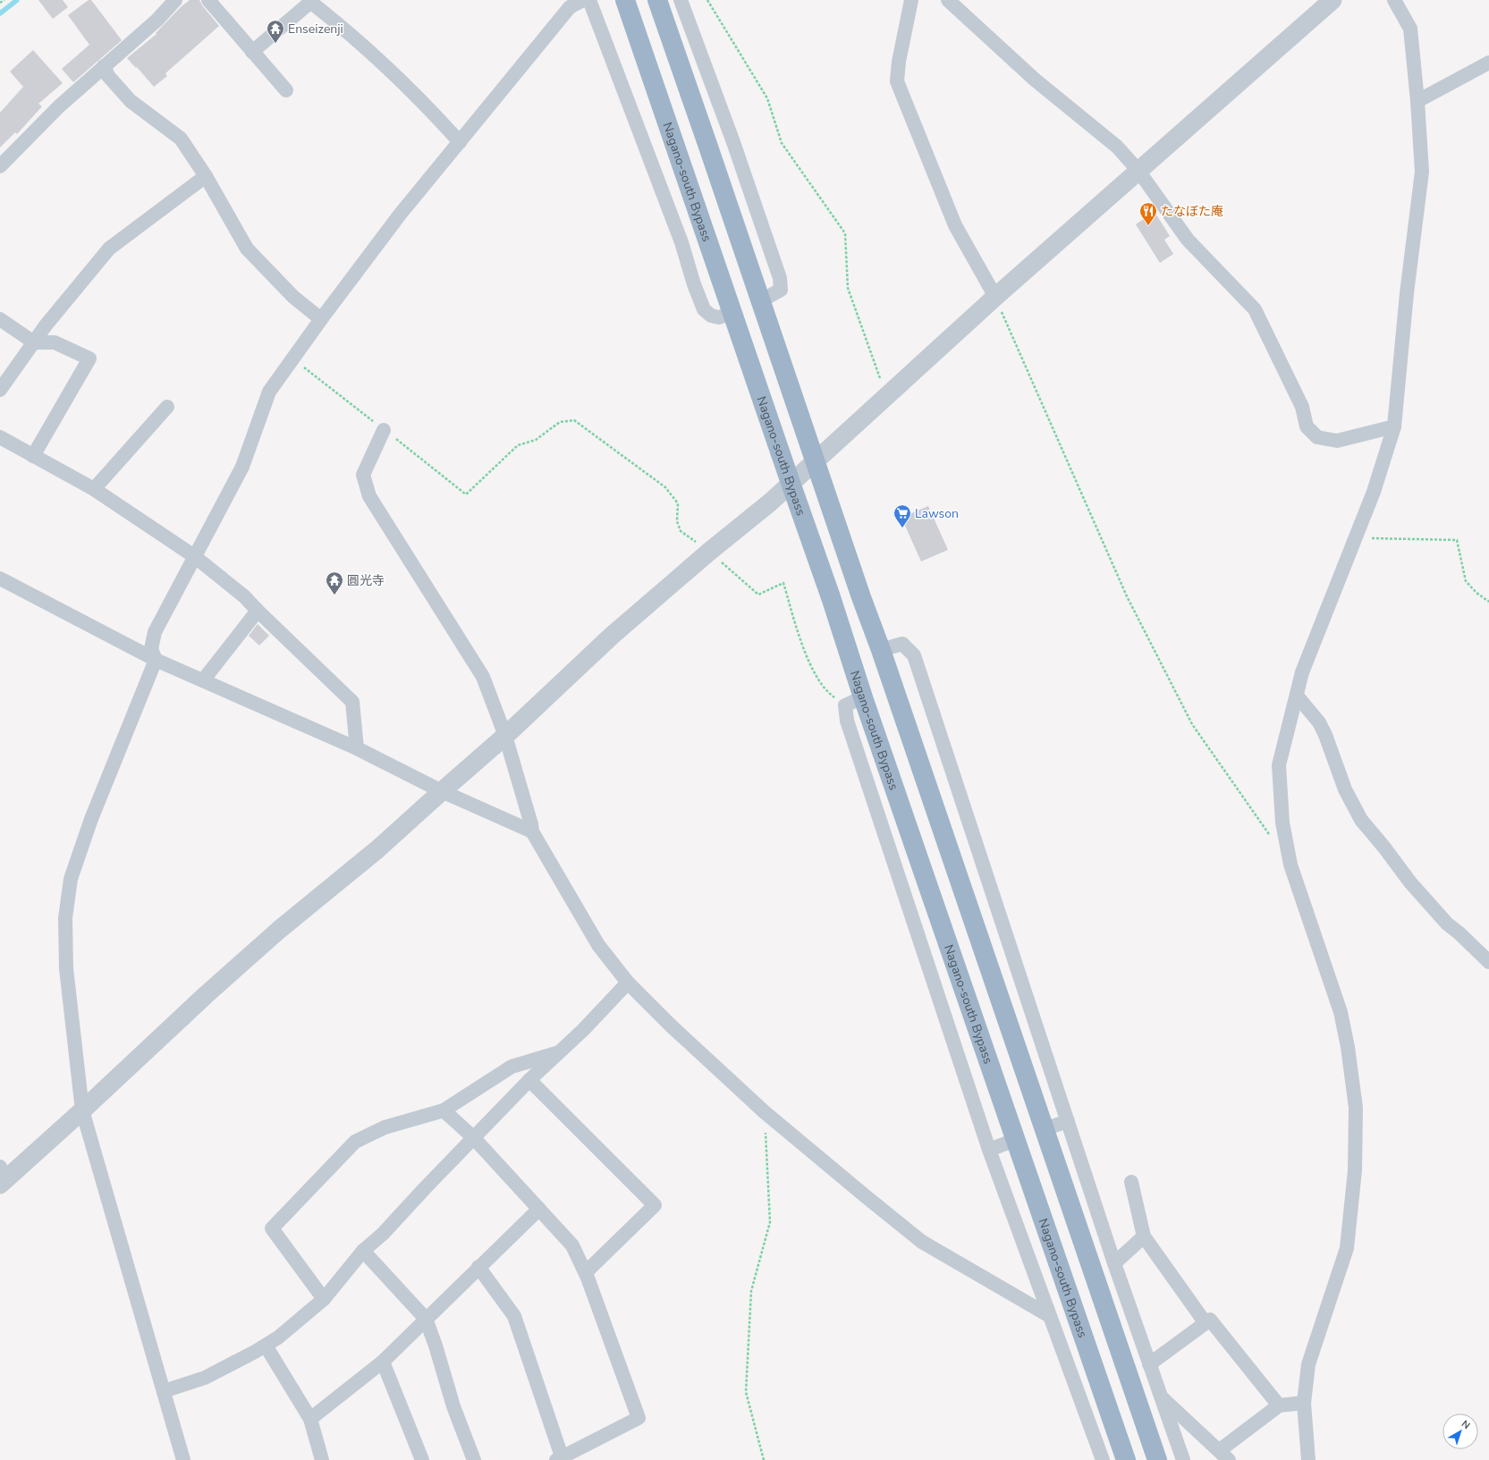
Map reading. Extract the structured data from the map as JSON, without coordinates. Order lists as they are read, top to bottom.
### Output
{
  "streets": {
    "highway": ["Nagano-south Bypass"]
  },
  "places": {
    "temple": ["Enseizenji", "圓光寺"],
    "restaurant": ["たなぼた庵"],
    "supermarket": ["Lawson"]
  },
  "north": "top right"
}
